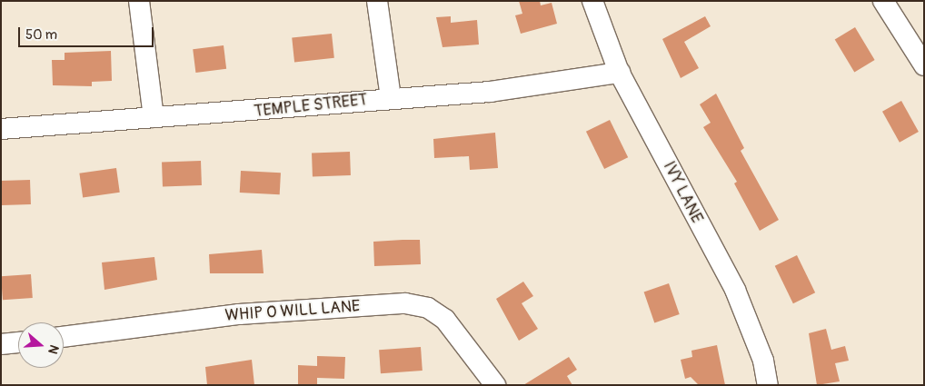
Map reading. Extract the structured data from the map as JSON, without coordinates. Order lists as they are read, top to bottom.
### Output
{
  "streets": {
    "street": ["TEMPLE STREET", "IVY LANE", "WHIP O WILL LANE"]
  },
  "crossings": [
    ["TEMPLE STREET", "IVY LANE"]
  ],
  "scale_bar": "50 m",
  "north": "right"
}
